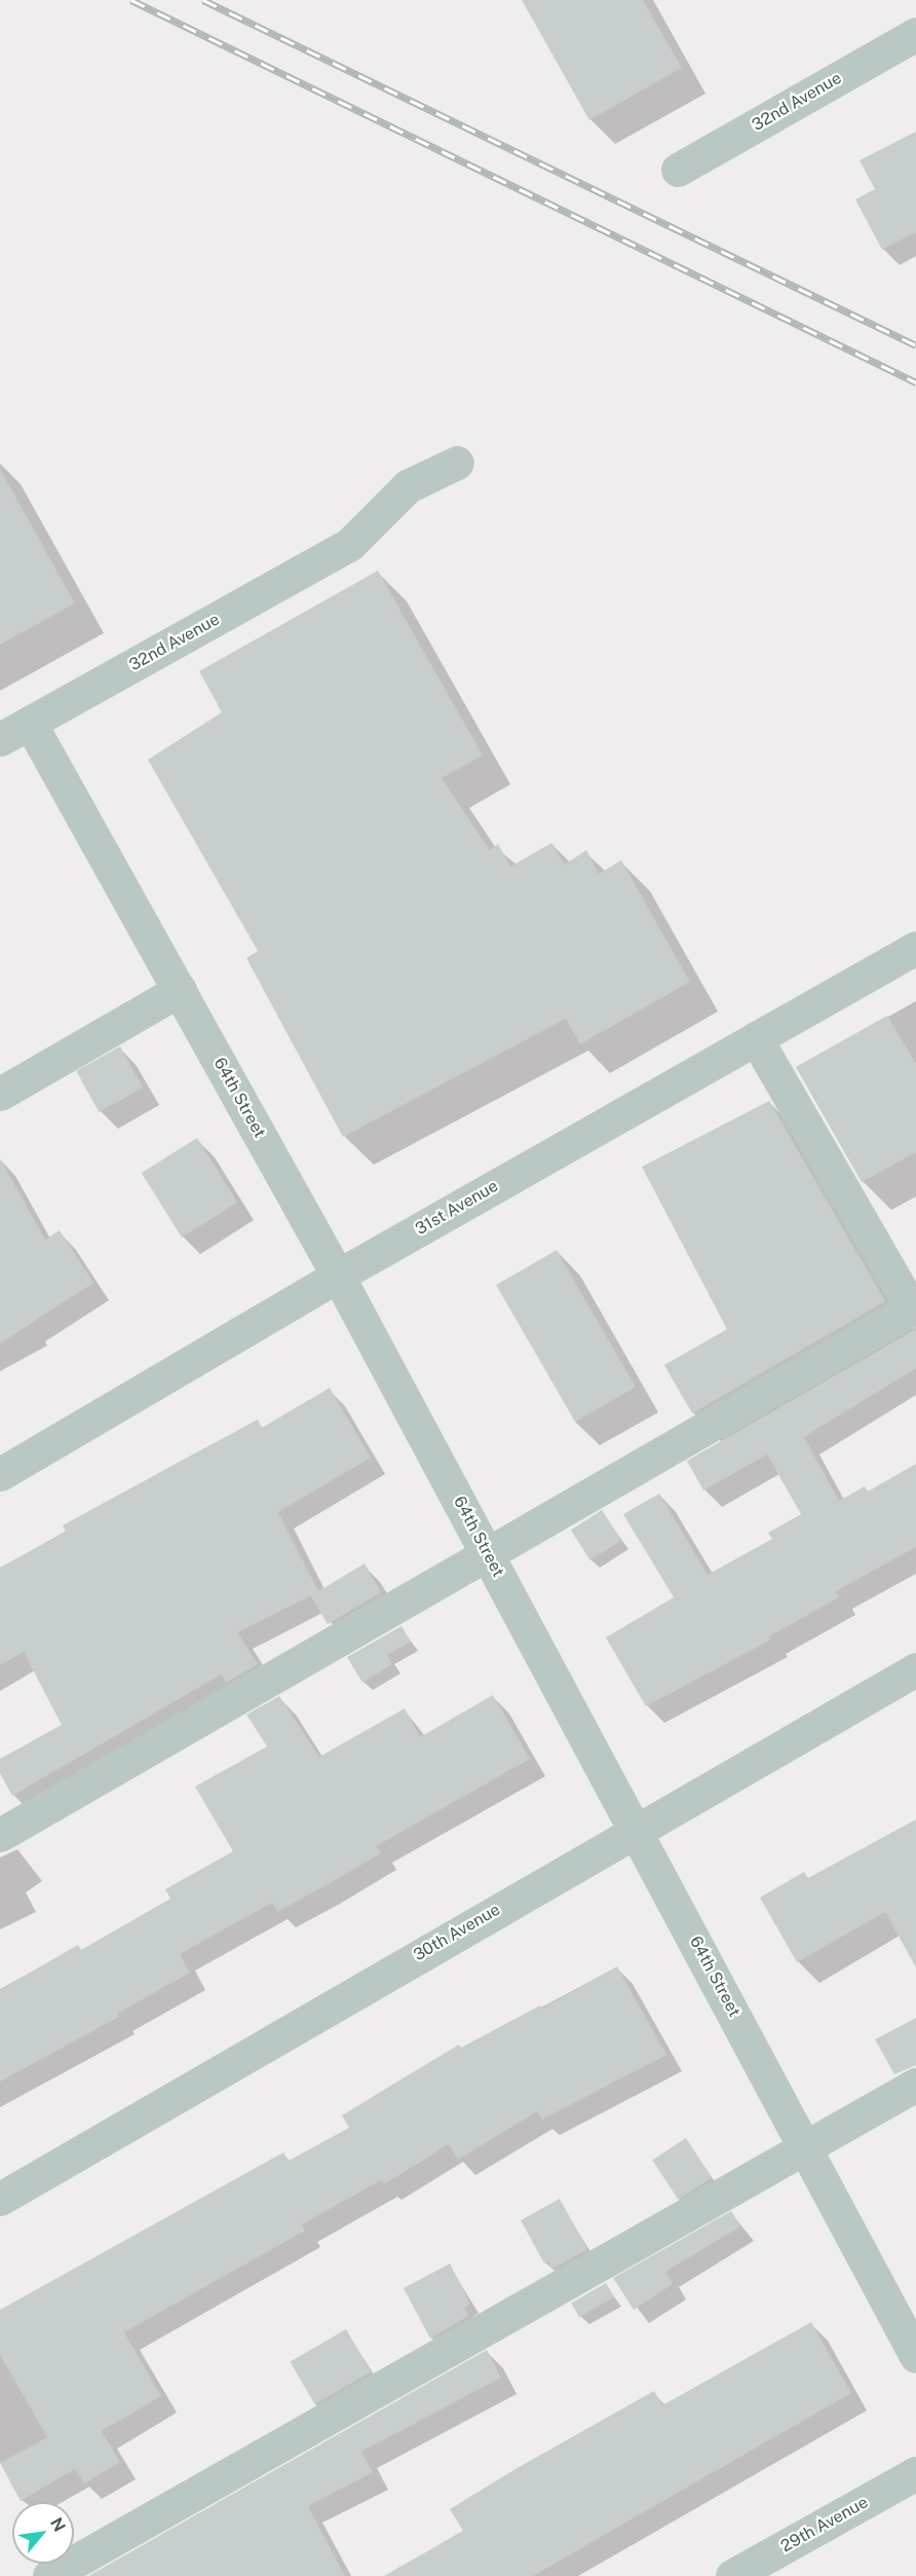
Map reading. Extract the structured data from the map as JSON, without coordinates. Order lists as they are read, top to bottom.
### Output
{
  "streets": {
    "street": [
      "32nd Avenue",
      "64th Street",
      "31st Avenue",
      "30th Avenue",
      "29th Avenue"
    ]
  },
  "crossings": [
    ["32nd Avenue", "64th Street"],
    ["64th Street", "31st Avenue"],
    ["64th Street", "30th Avenue"]
  ],
  "north": "top right"
}
